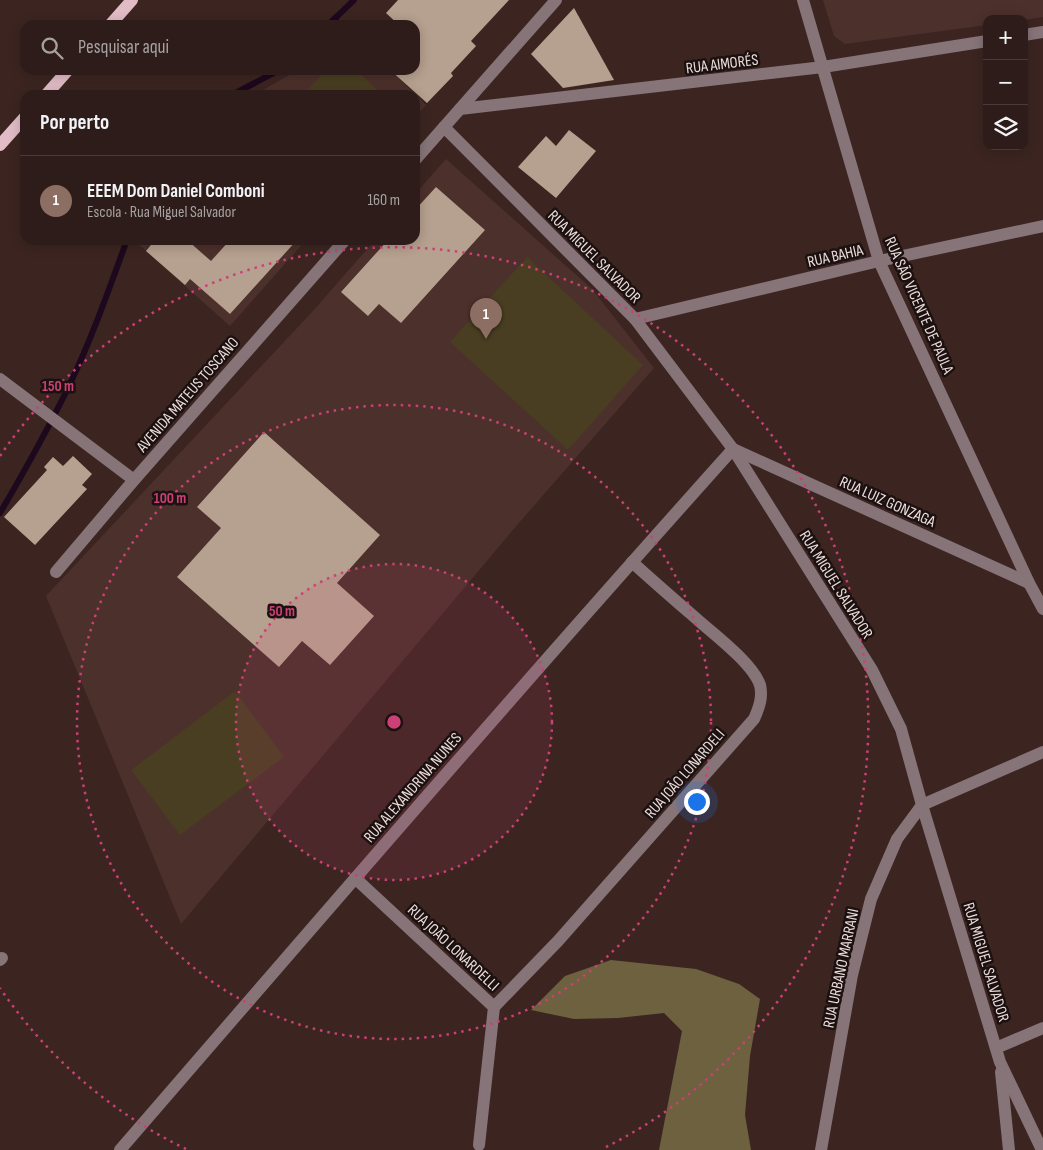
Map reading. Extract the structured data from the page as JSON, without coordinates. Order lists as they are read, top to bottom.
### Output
{
  "streets": {
    "street": [
      "RUA AIMORÉS",
      "RUA BAHIA",
      "RUA MIGUEL SALVADOR",
      "RUA SÃO VICENTE DE PAULA",
      "AVENIDA MATEUS TOSCANO",
      "RUA LUIZ GONZAGA",
      "RUA JOÃO LONARDELI",
      "RUA ALEXANDRINA NUNES",
      "RUA JOÃO LONARDELLI",
      "RUA URBANO MARRANI"
    ]
  },
  "crossings": [
    ["RUA AIMORÉS", "RUA SÃO VICENTE DE PAULA"],
    ["RUA BAHIA", "RUA MIGUEL SALVADOR"],
    ["RUA BAHIA", "RUA SÃO VICENTE DE PAULA"],
    ["RUA MIGUEL SALVADOR", "RUA LUIZ GONZAGA"],
    ["RUA MIGUEL SALVADOR", "RUA ALEXANDRINA NUNES"],
    ["RUA MIGUEL SALVADOR", "RUA URBANO MARRANI"],
    ["RUA SÃO VICENTE DE PAULA", "RUA LUIZ GONZAGA"],
    ["RUA LUIZ GONZAGA", "RUA ALEXANDRINA NUNES"],
    ["RUA JOÃO LONARDELI", "RUA ALEXANDRINA NUNES"],
    ["RUA JOÃO LONARDELI", "RUA JOÃO LONARDELLI"],
    ["RUA ALEXANDRINA NUNES", "RUA JOÃO LONARDELLI"]
  ],
  "page": {
    "map_buttons": ["+", "−"],
    "search": "Pesquisar aqui",
    "heading": "Por perto",
    "list": [
      {
        "mark": "1",
        "name": "EEEM Dom Daniel Comboni",
        "note": "Escola · Rua Miguel Salvador",
        "value": "160 m"
      }
    ],
    "pins": "1"
  },
  "rings": ["150 m", "100 m", "50 m"]
}
